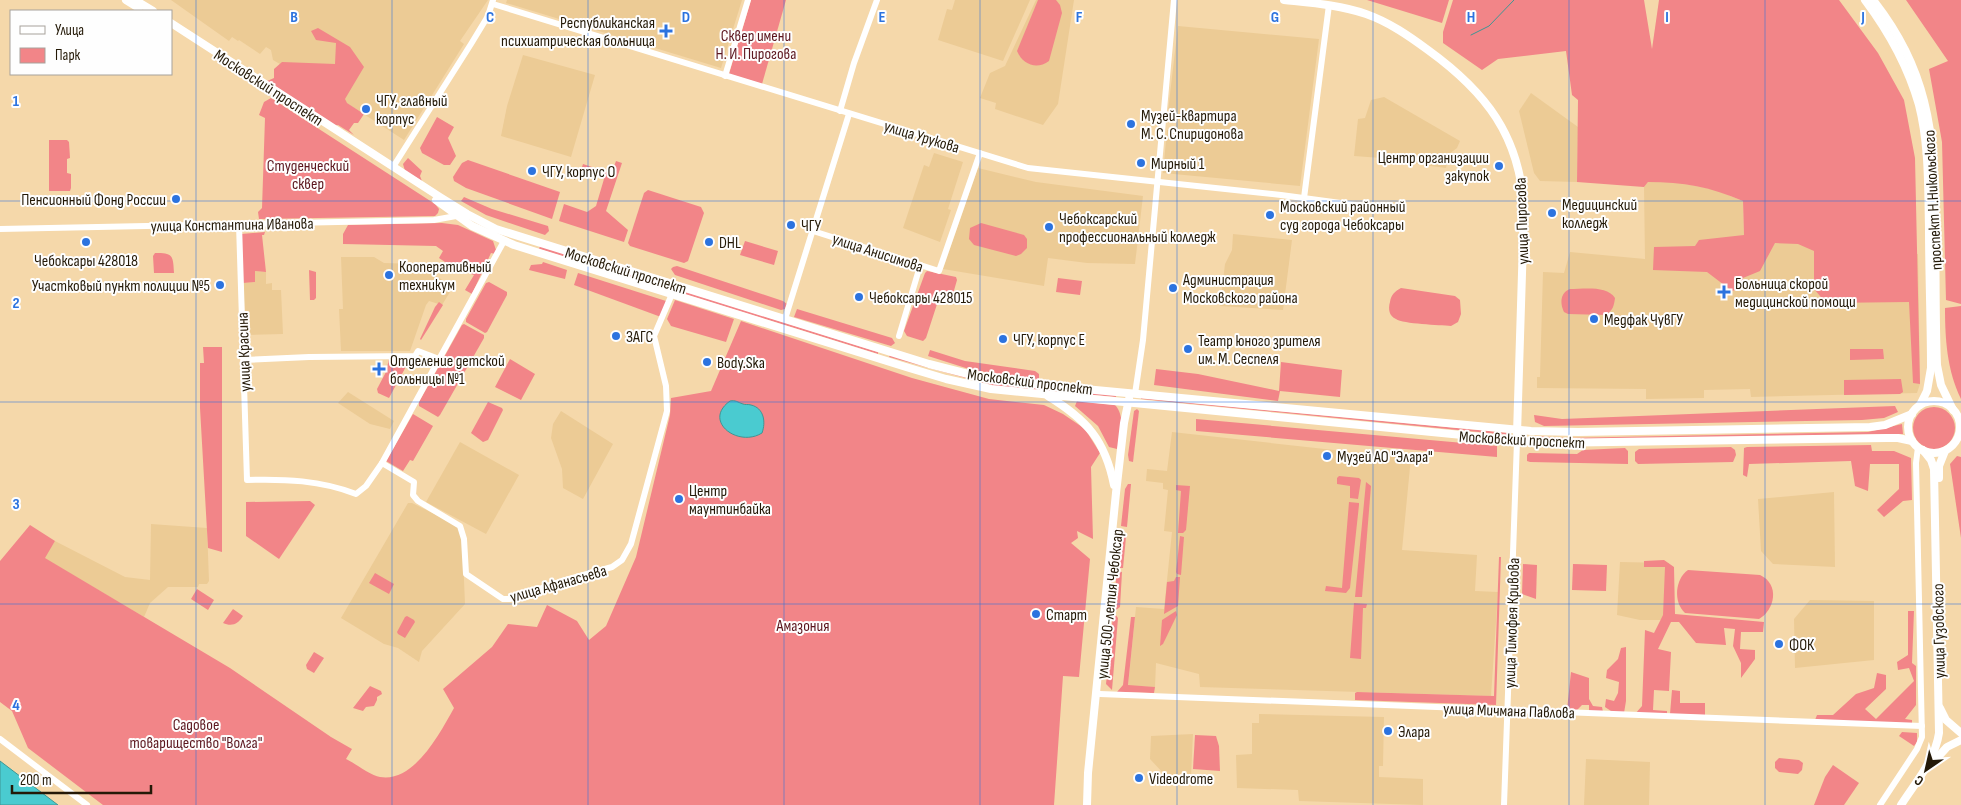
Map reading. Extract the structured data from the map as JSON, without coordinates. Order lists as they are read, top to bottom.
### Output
{
  "streets": {
    "main road": [
      "Московский проспект",
      "проспект Н.Никольского",
      "улица Пирогова",
      "улица 500-летия Чебоксар",
      "улица Гузовского"
    ],
    "street": [
      "улица Урукова",
      "улица Константина Иванова",
      "улица Анисимова",
      "улица Красина",
      "улица Афанасьева",
      "улица Тимофея Кривова",
      "улица Мичмана Павлова"
    ]
  },
  "crossings": [
    ["Московский проспект", "проспект Н.Никольского"],
    ["Московский проспект", "улица Пирогова"],
    ["Московский проспект", "улица Константина Иванова"],
    ["Московский проспект", "улица Афанасьева"],
    ["Московский проспект", "улица 500-летия Чебоксар"],
    ["Московский проспект", "улица Тимофея Кривова"],
    ["Московский проспект", "улица Гузовского"],
    ["улица Урукова", "улица Анисимова"],
    ["проспект Н.Никольского", "улица Гузовского"],
    ["улица Пирогова", "улица Тимофея Кривова"],
    ["улица Константина Иванова", "улица Красина"],
    ["улица Красина", "улица Афанасьева"],
    ["улица 500-летия Чебоксар", "улица Мичмана Павлова"],
    ["улица Тимофея Кривова", "улица Мичмана Павлова"]
  ],
  "parks": [
    "Сквер имени Н. И. Пирогова",
    "Студенческий сквер",
    "Амазония",
    "Садовое товарищество \"Волга\""
  ],
  "places": {
    "health": ["Республиканская психиатрическая больница", "Больница скорой медицинской помощи", "Отделение детской больницы №1"],
    "other": [
      "ЧГУ, главный корпус",
      "Музей-квартира М. С. Спиридонова",
      "Мирный 1",
      "Центр организации закупок",
      "ЧГУ, корпус О",
      "Пенсионный Фонд России",
      "Медицинский колледж",
      "Московский районный суд города Чебоксары",
      "ЧГУ",
      "Чебоксарский профессиональный колледж",
      "Чебоксары 428018",
      "DHL",
      "Кооперативный техникум",
      "Участковый пункт полиции №5",
      "Администрация Московского района",
      "Чебоксары 428015",
      "Медфак ЧувГУ",
      "ЗАГС",
      "ЧГУ, корпус Е",
      "Театр юного зрителя им. М. Сеспеля",
      "Body.Ska",
      "Музей АО \"Элара\"",
      "Центр маунтинбайка",
      "Старт",
      "ФОК",
      "Элара",
      "Videodrome"
    ]
  },
  "legend": ["Улица", "Парк"],
  "scale_bar": "200 m",
  "north": "bottom left",
  "grid": {
    "columns": [
      "B",
      "C",
      "D",
      "E",
      "F",
      "G",
      "H",
      "I",
      "J"
    ],
    "rows": [
      "1",
      "2",
      "3",
      "4"
    ]
  }
}
